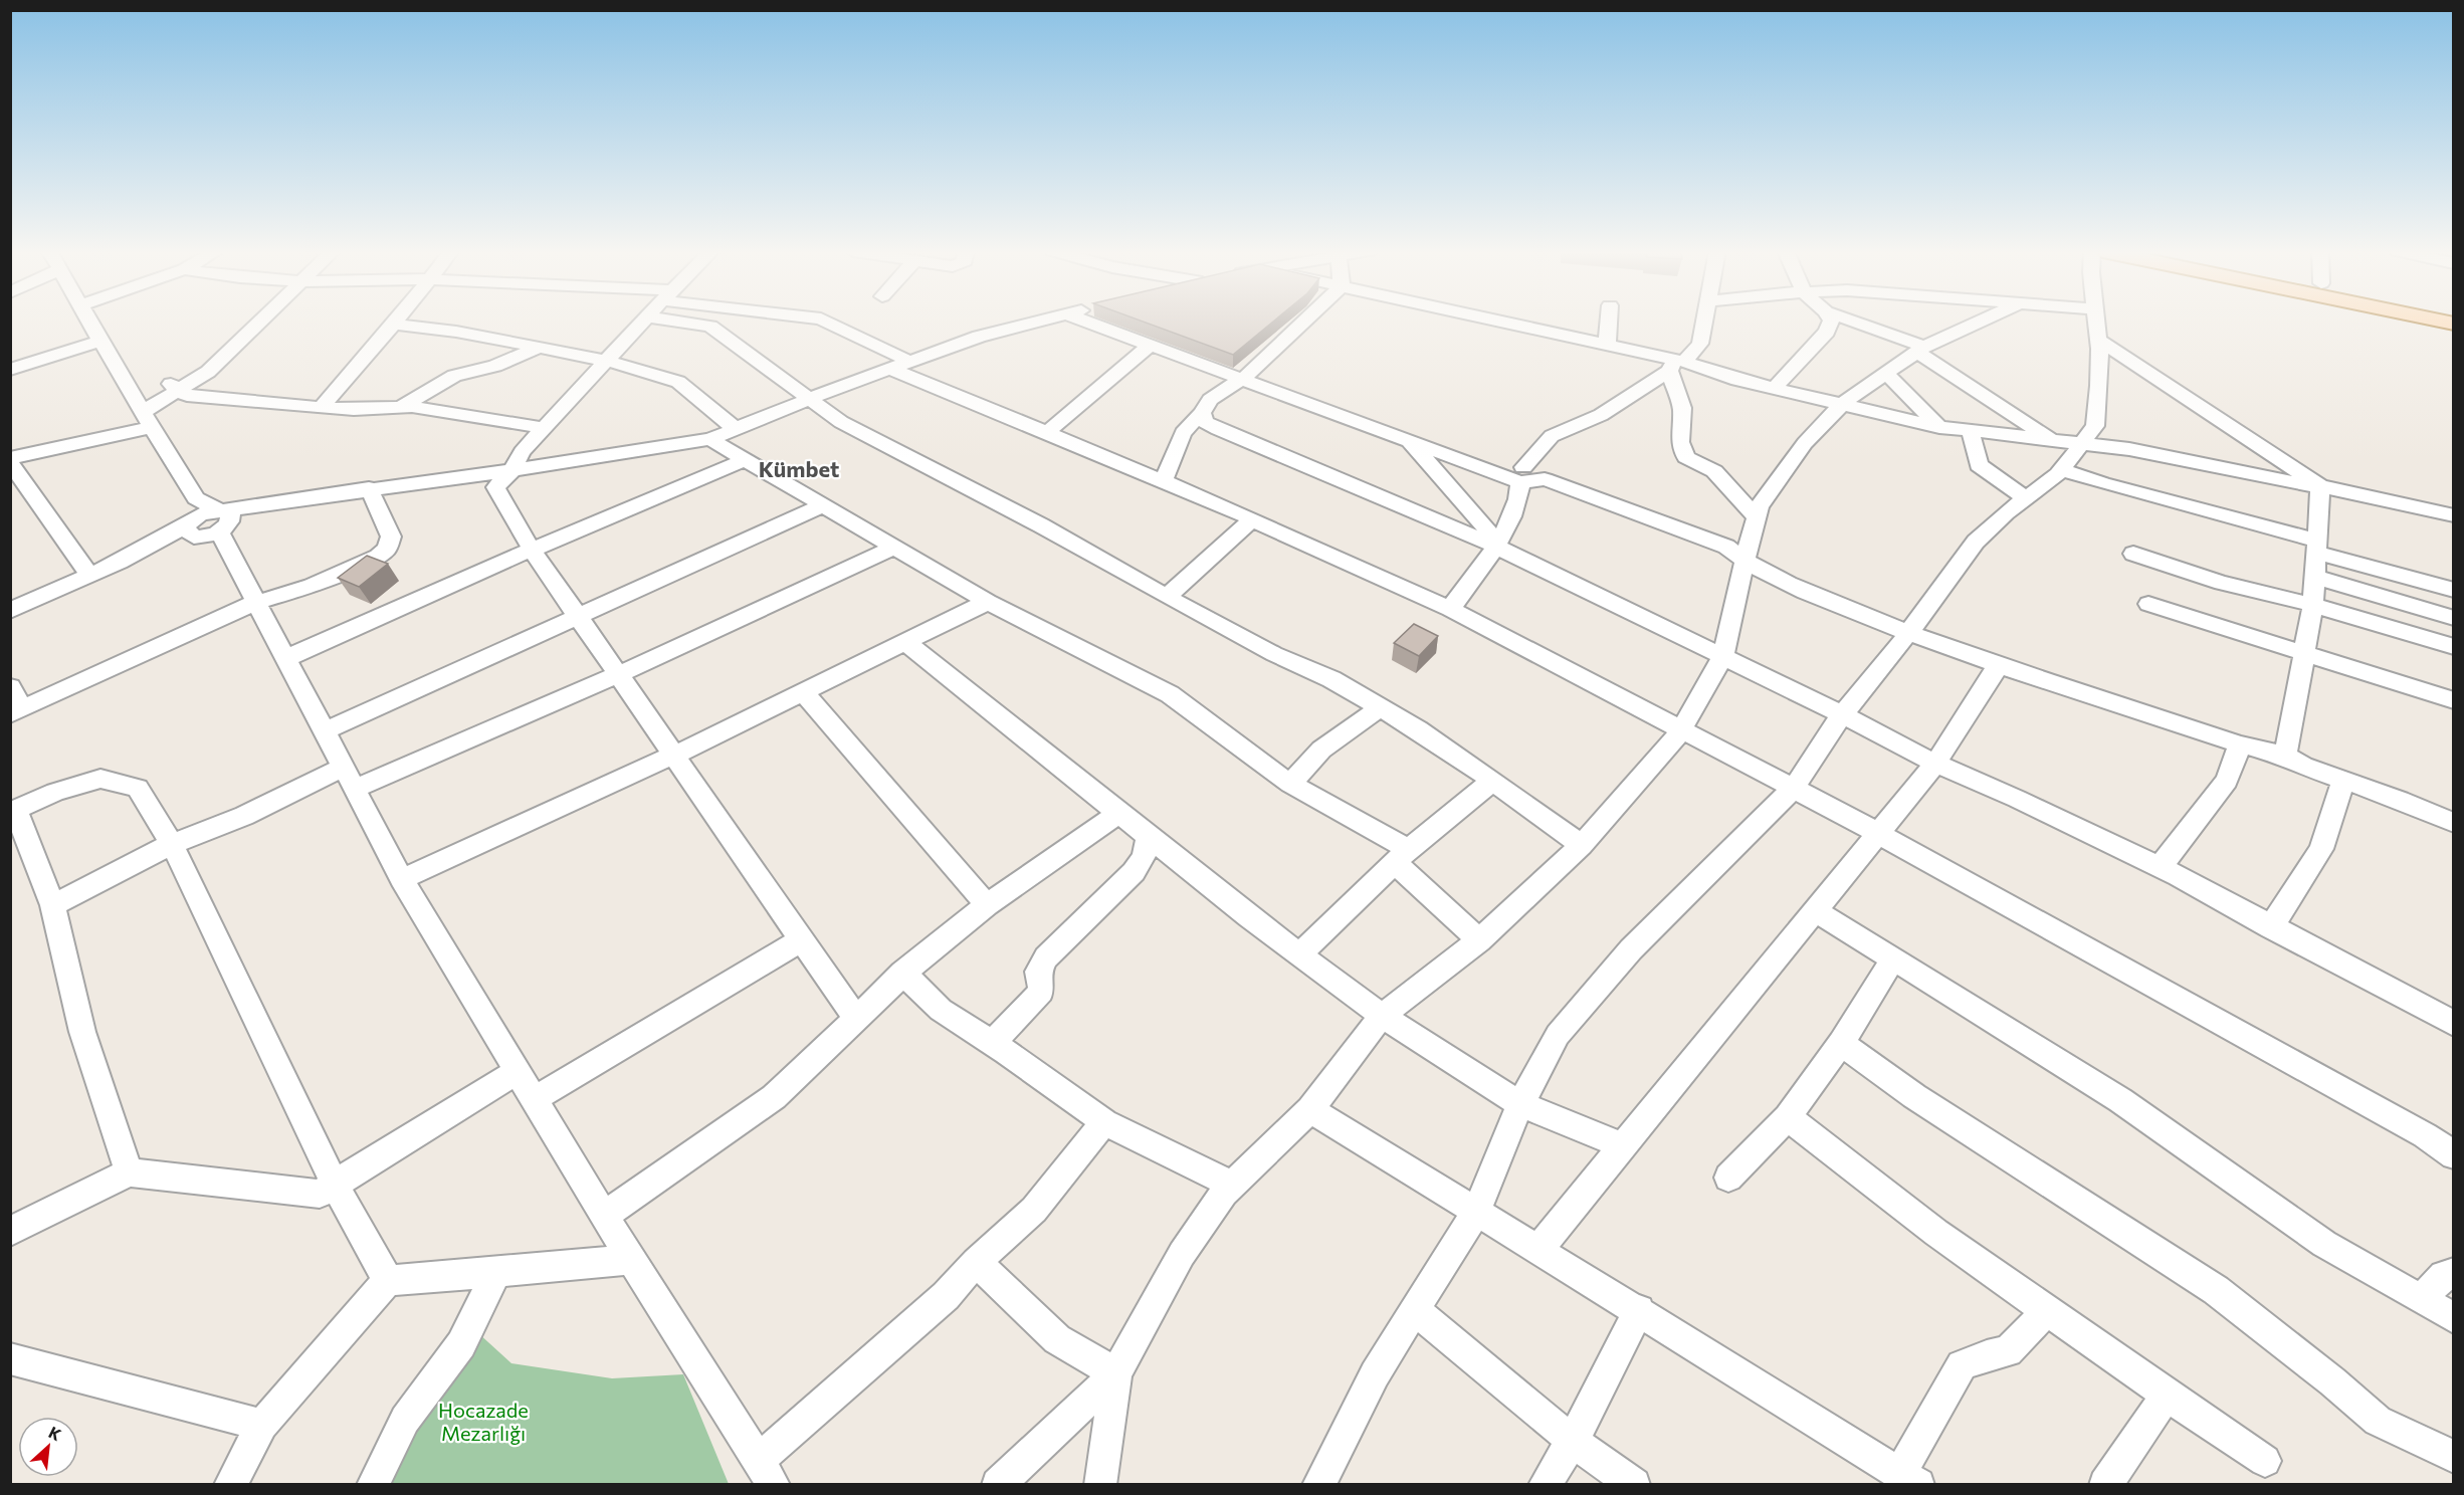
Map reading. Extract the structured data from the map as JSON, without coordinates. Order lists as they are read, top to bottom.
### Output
{
  "districts": ["Kümbet"],
  "parks": ["Hocazade Mezarlığı"],
  "north": "top right"
}
